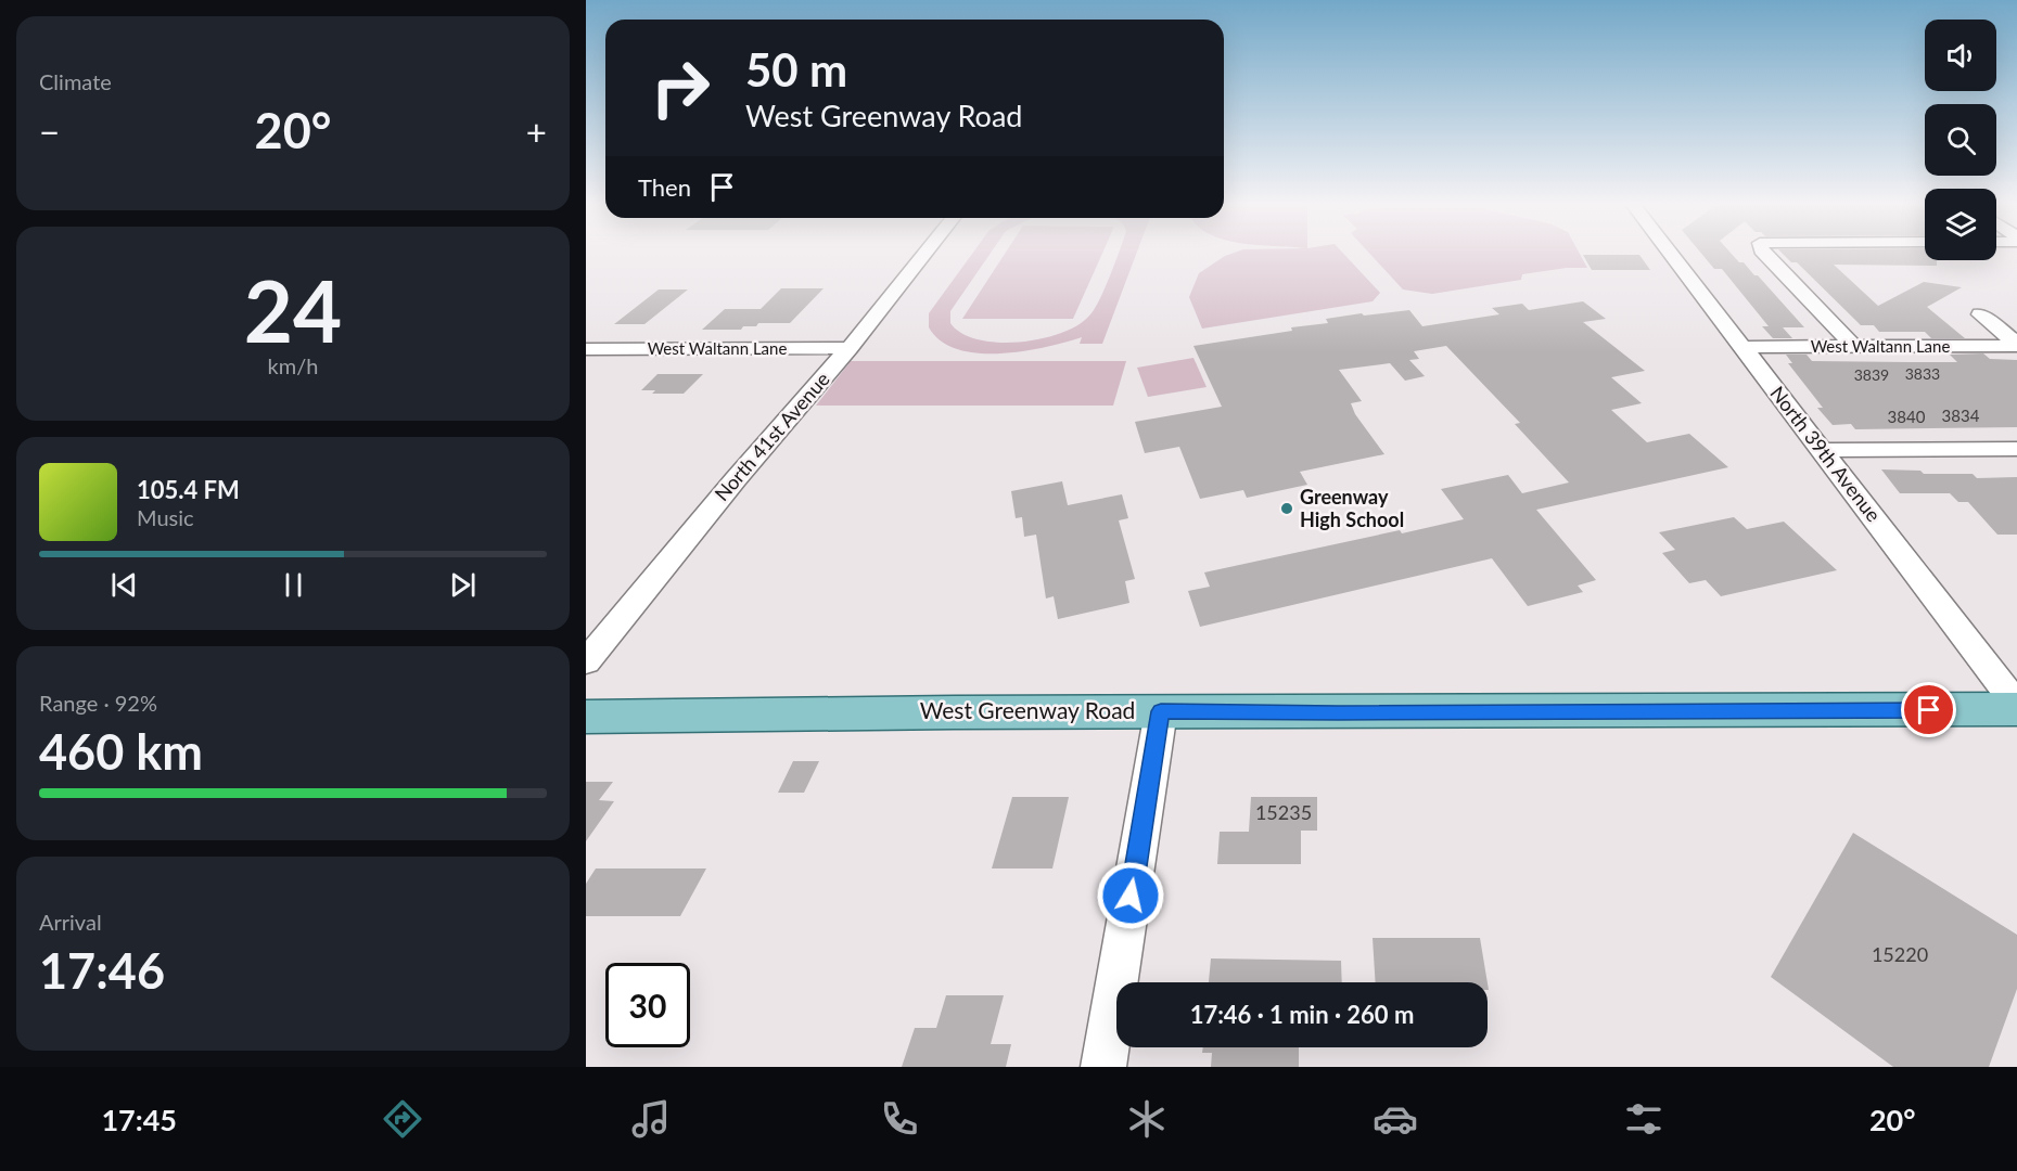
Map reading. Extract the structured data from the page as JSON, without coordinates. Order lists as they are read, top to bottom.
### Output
{
  "streets": {
    "main road": ["West Greenway Road"],
    "street": ["West Waltann Lane", "North 41st Avenue", "North 39th Avenue"]
  },
  "crossings": [
    ["West Waltann Lane", "North 41st Avenue"],
    ["West Waltann Lane", "North 39th Avenue"],
    ["North 39th Avenue", "West Greenway Road"]
  ],
  "places": ["Greenway High School"],
  "house_numbers": [
    "3833",
    "3839",
    "3834",
    "3840",
    "15235",
    "15220"
  ],
  "page": {
    "tile": [
      "Climate",
      ["24", "km/h"],
      ["Range · 92%", "460 km"],
      ["Arrival", "17:46"]
    ],
    "turn": ["50 m", "West Greenway Road"],
    "heat": ["−", "20°", "+"],
    "then": "Then",
    "song": ["105.4 FM", "Music"],
    "limit": "30",
    "trip": "17:46 · 1 min · 260 m",
    "tabs": ["17:45", "20°"]
  }
}
